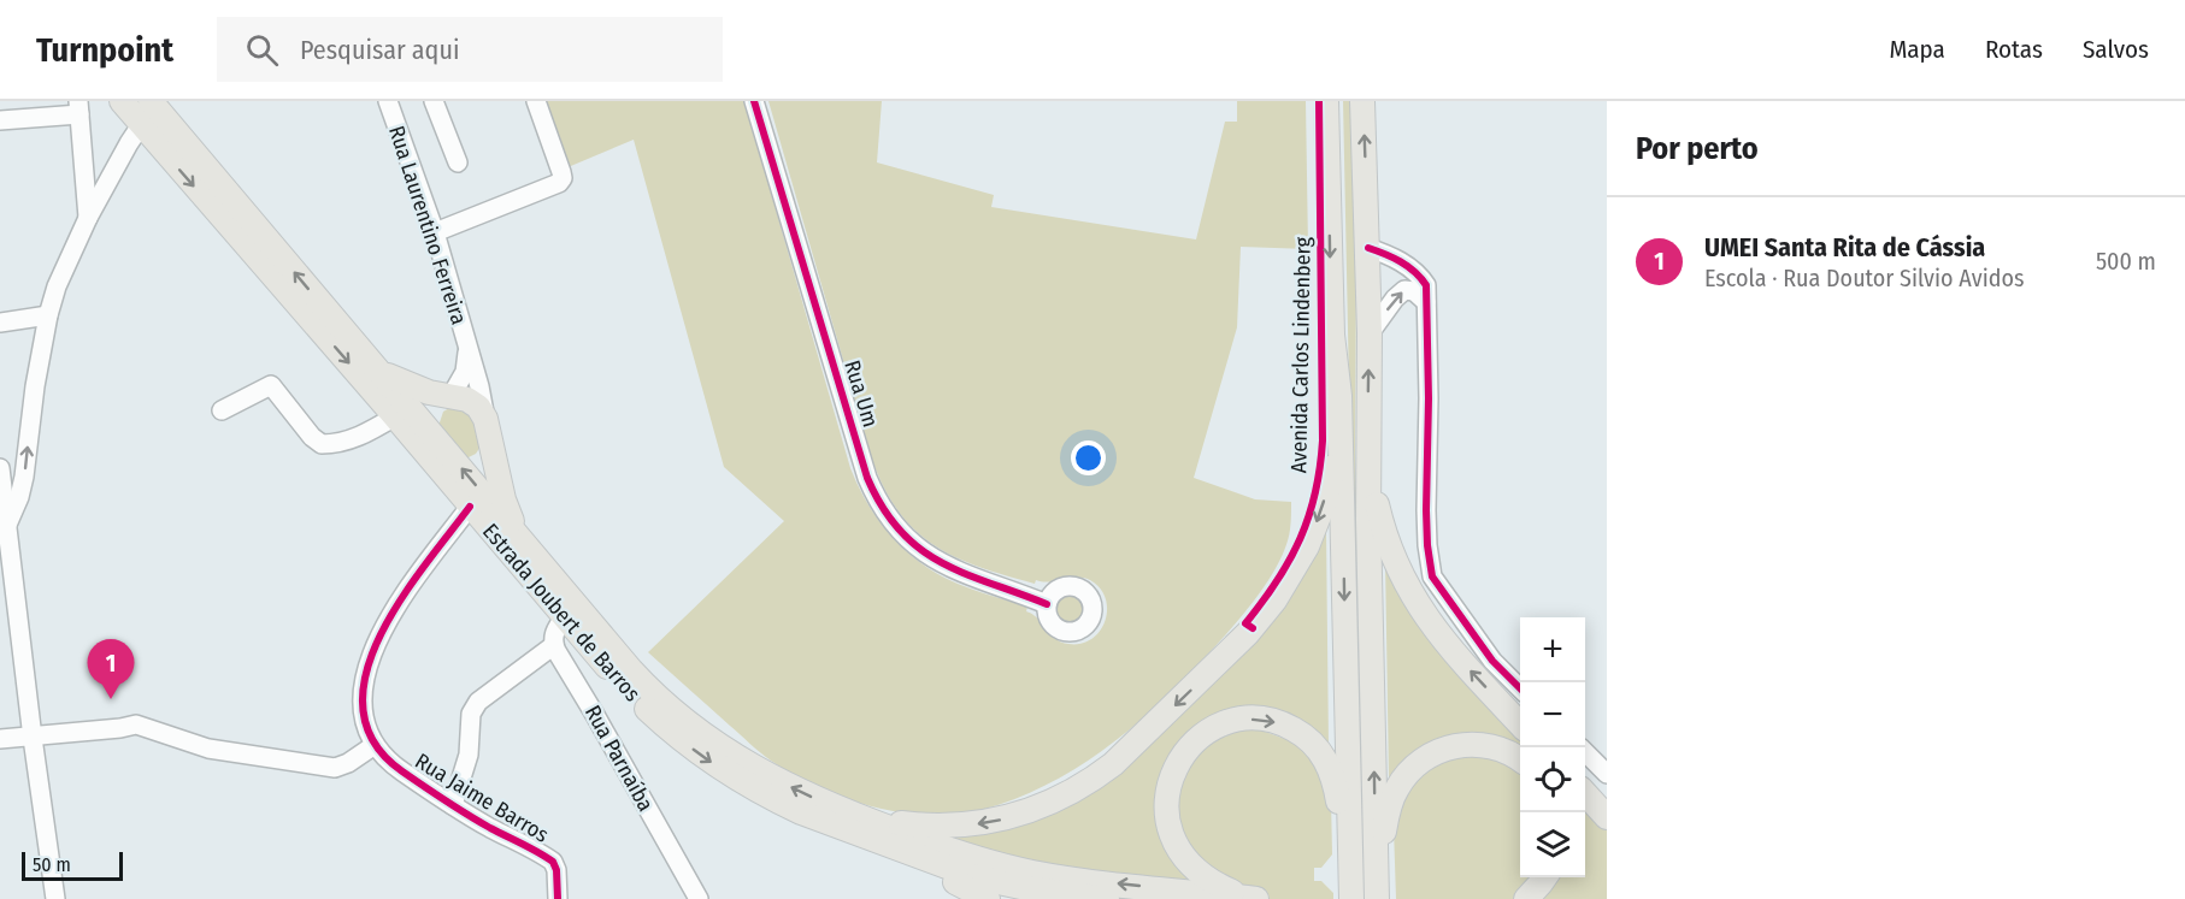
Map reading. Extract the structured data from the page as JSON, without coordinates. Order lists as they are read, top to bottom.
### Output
{
  "streets": {
    "main road": ["Avenida Carlos Lindenberg", "Estrada Joubert de Barros"],
    "street": [
      "Rua Laurentino Ferreira",
      "Rua Um",
      "Rua Parnaíba",
      "Rua Jaime Barros"
    ]
  },
  "crossings": [
    ["Estrada Joubert de Barros", "Rua Jaime Barros"]
  ],
  "scale_bar": "50 m",
  "page": {
    "header": "Turnpoint",
    "search": "Pesquisar aqui",
    "nav": ["Mapa", "Rotas", "Salvos"],
    "heading": "Por perto",
    "list": [
      {
        "mark": "1",
        "name": "UMEI Santa Rita de Cássia",
        "note": "Escola · Rua Doutor Silvio Avidos",
        "value": "500 m"
      }
    ],
    "map_buttons": ["+", "−"],
    "pins": "1",
    "scale": "50 m"
  }
}
